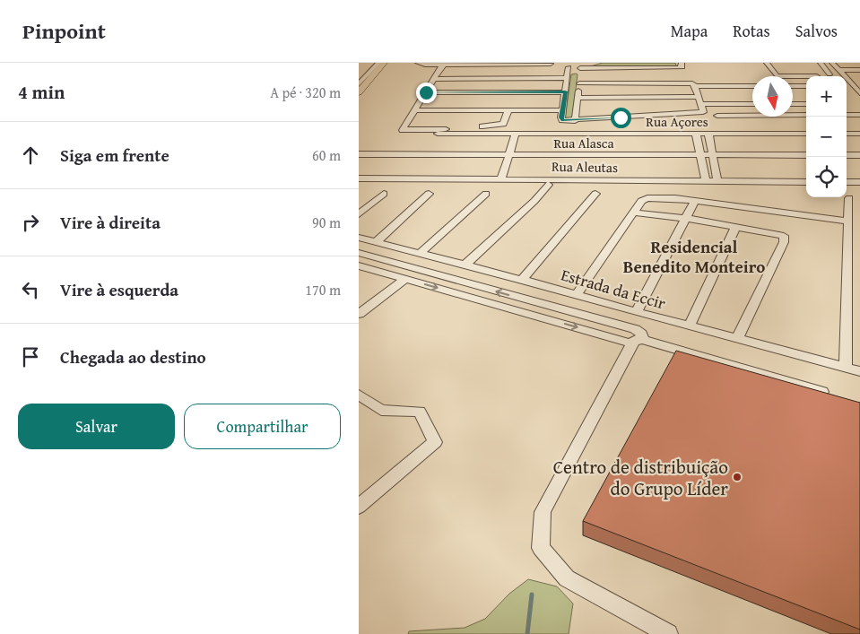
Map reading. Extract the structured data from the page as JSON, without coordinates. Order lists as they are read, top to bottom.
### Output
{
  "streets": {
    "street": [
      "Rua Açores",
      "Rua Alasca",
      "Rua Aleutas",
      "Estrada da Eccir"
    ]
  },
  "districts": ["Residencial Benedito Monteiro"],
  "places": ["Centro de distribuição do Grupo Líder"],
  "north": "bottom",
  "page": {
    "header": "Pinpoint",
    "nav": ["Mapa", "Rotas", "Salvos"],
    "heading": ["4 min", "A pé · 320 m"],
    "map_buttons": ["+", "−"],
    "list": [
      ["Siga em frente", "60 m"],
      ["Vire à direita", "90 m"],
      ["Vire à esquerda", "170 m"],
      "Chegada ao destino"
    ],
    "buttons": ["Salvar", "Compartilhar"]
  }
}
